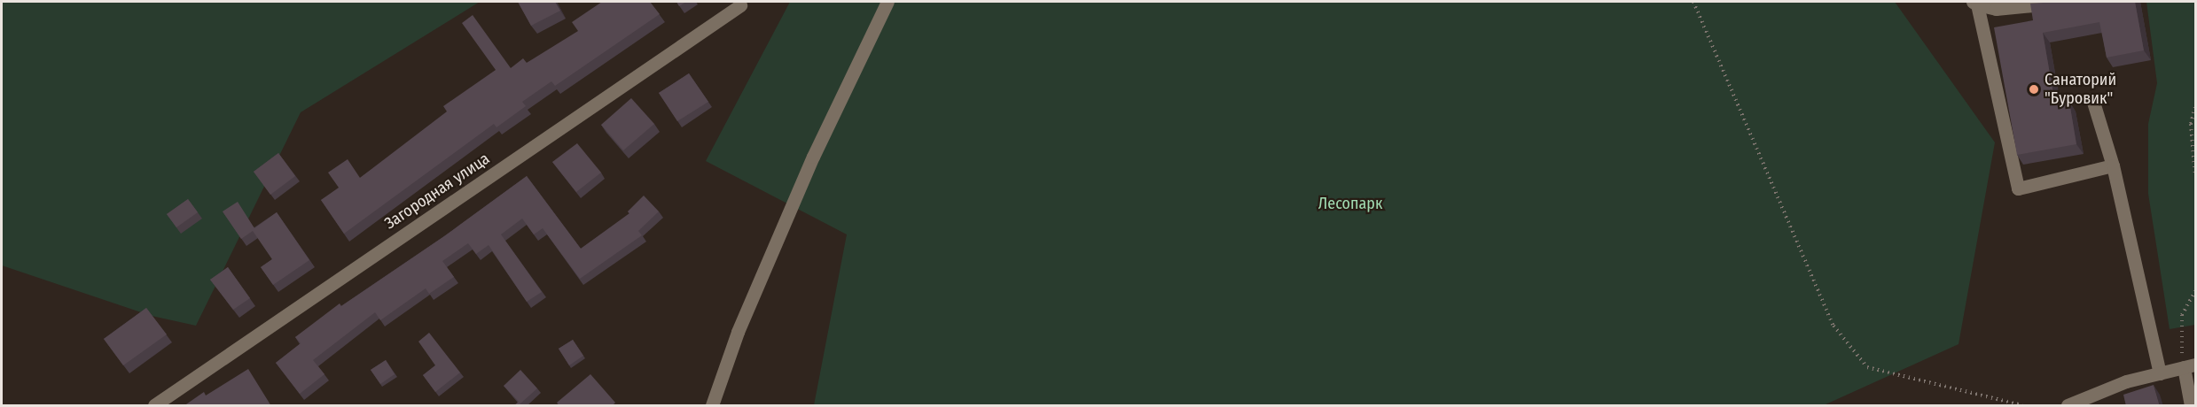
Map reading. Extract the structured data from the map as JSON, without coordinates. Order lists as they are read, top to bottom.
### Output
{
  "streets": {
    "street": ["Загородная улица"]
  },
  "parks": ["Лесопарк"],
  "places": ["Санаторий \"Буровик\""]
}
